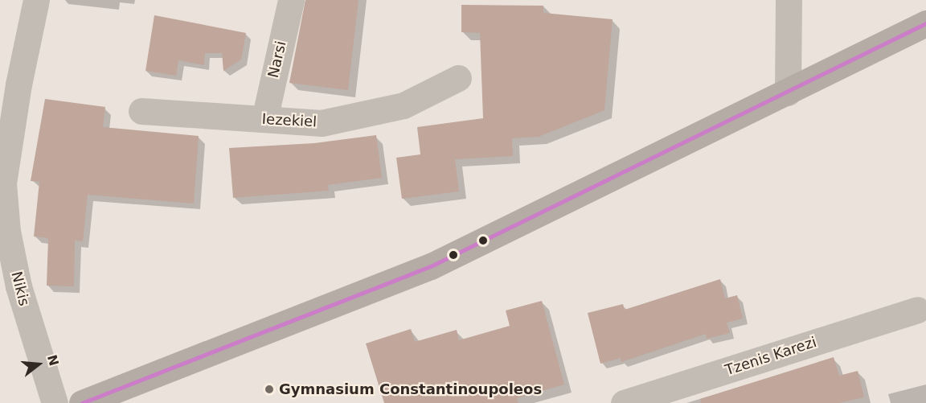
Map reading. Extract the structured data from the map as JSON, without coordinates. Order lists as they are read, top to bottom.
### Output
{
  "streets": {
    "street": [
      "Narsi",
      "Iezekiel",
      "Nikis",
      "Tzenis Karezi"
    ]
  },
  "crossings": [
    ["Narsi", "Iezekiel"]
  ],
  "places": ["Gymnasium Constantinoupoleos"],
  "north": "right"
}
